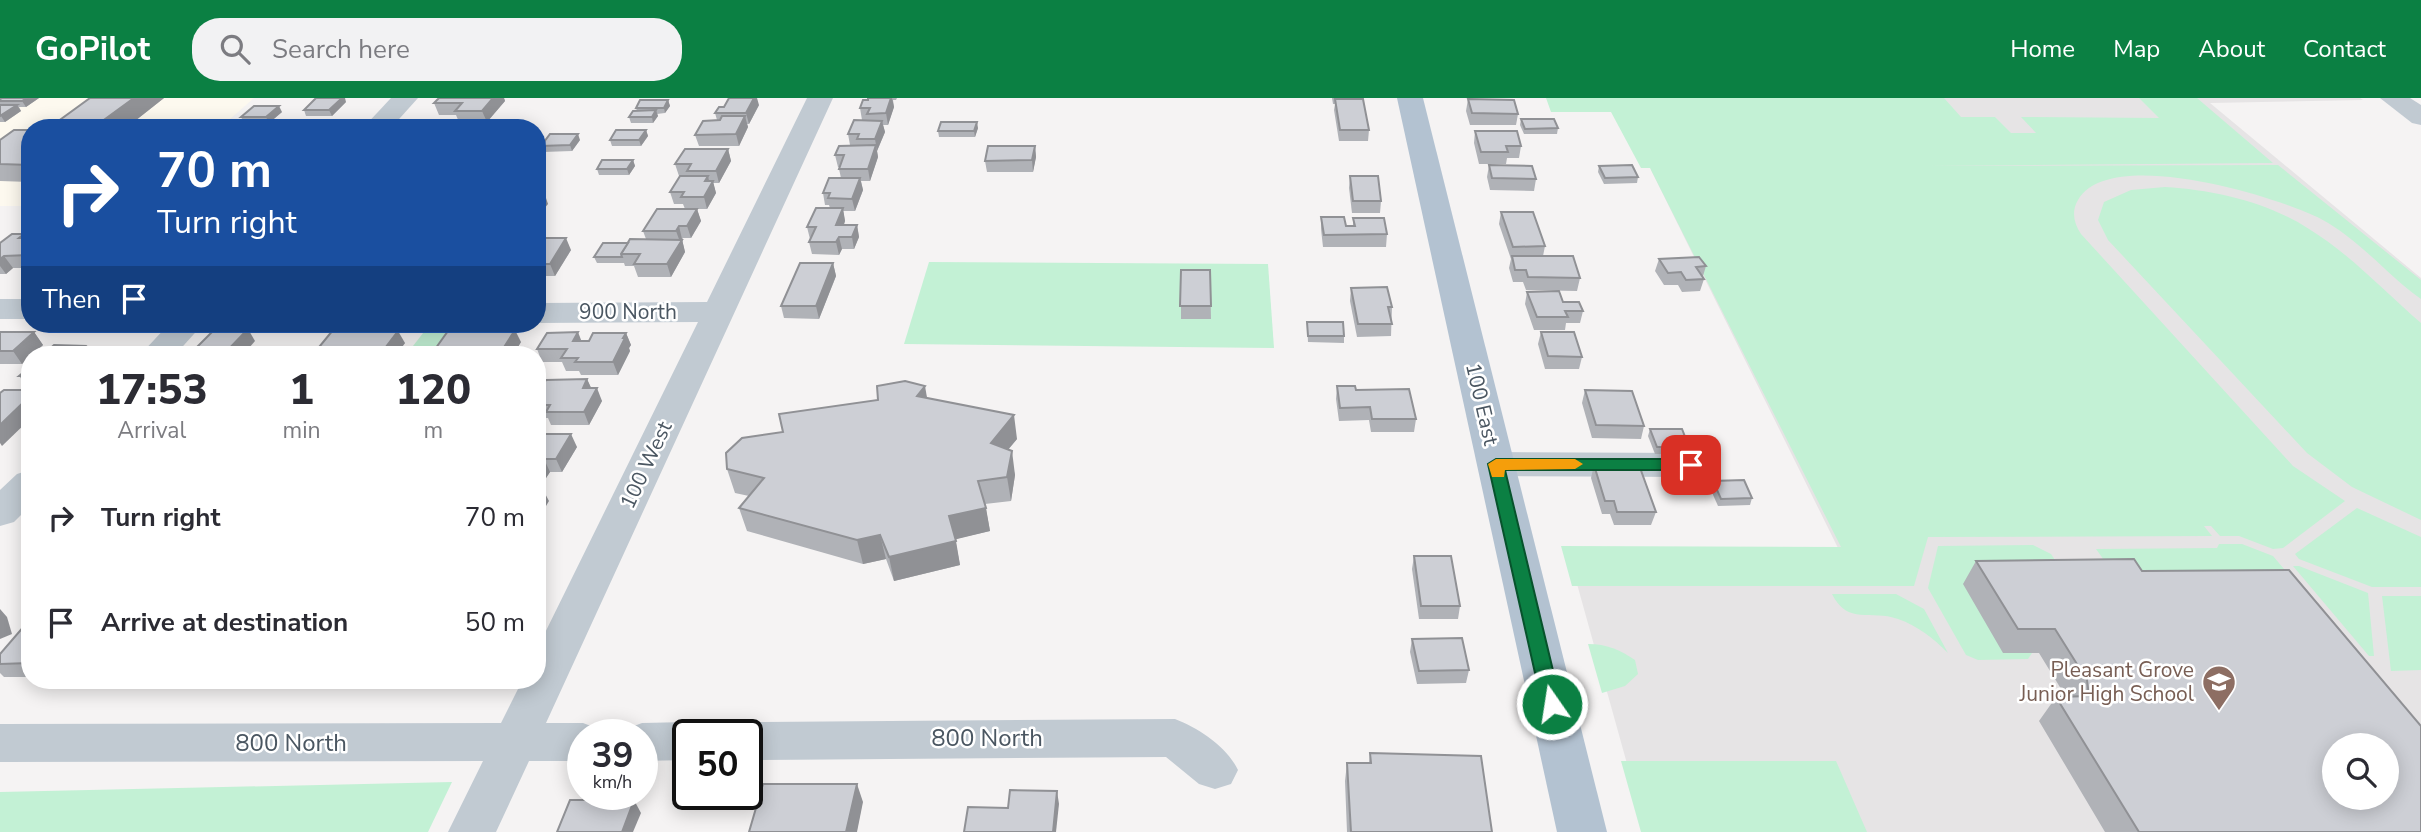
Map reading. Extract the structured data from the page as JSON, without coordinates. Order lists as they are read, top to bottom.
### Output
{
  "streets": {
    "main road": ["100 East"],
    "street": ["900 North", "100 West", "800 North"]
  },
  "crossings": [
    ["900 North", "100 West"],
    ["100 West", "800 North"]
  ],
  "places": {
    "school or university": ["Pleasant Grove Junior High School"]
  },
  "page": {
    "header": "GoPilot",
    "search": "Search here",
    "nav": [
      "Home",
      "Map",
      "About",
      "Contact"
    ],
    "turn": ["70 m", "Turn right"],
    "then": "Then",
    "eta": [
      "17:53",
      "Arrival",
      "1",
      "min",
      "120",
      "m"
    ],
    "list": [
      {
        "name": "Turn right",
        "value": "70 m"
      },
      {
        "name": "Arrive at destination",
        "value": "50 m"
      }
    ],
    "speed": "39 km/h",
    "limit": "50"
  }
}
